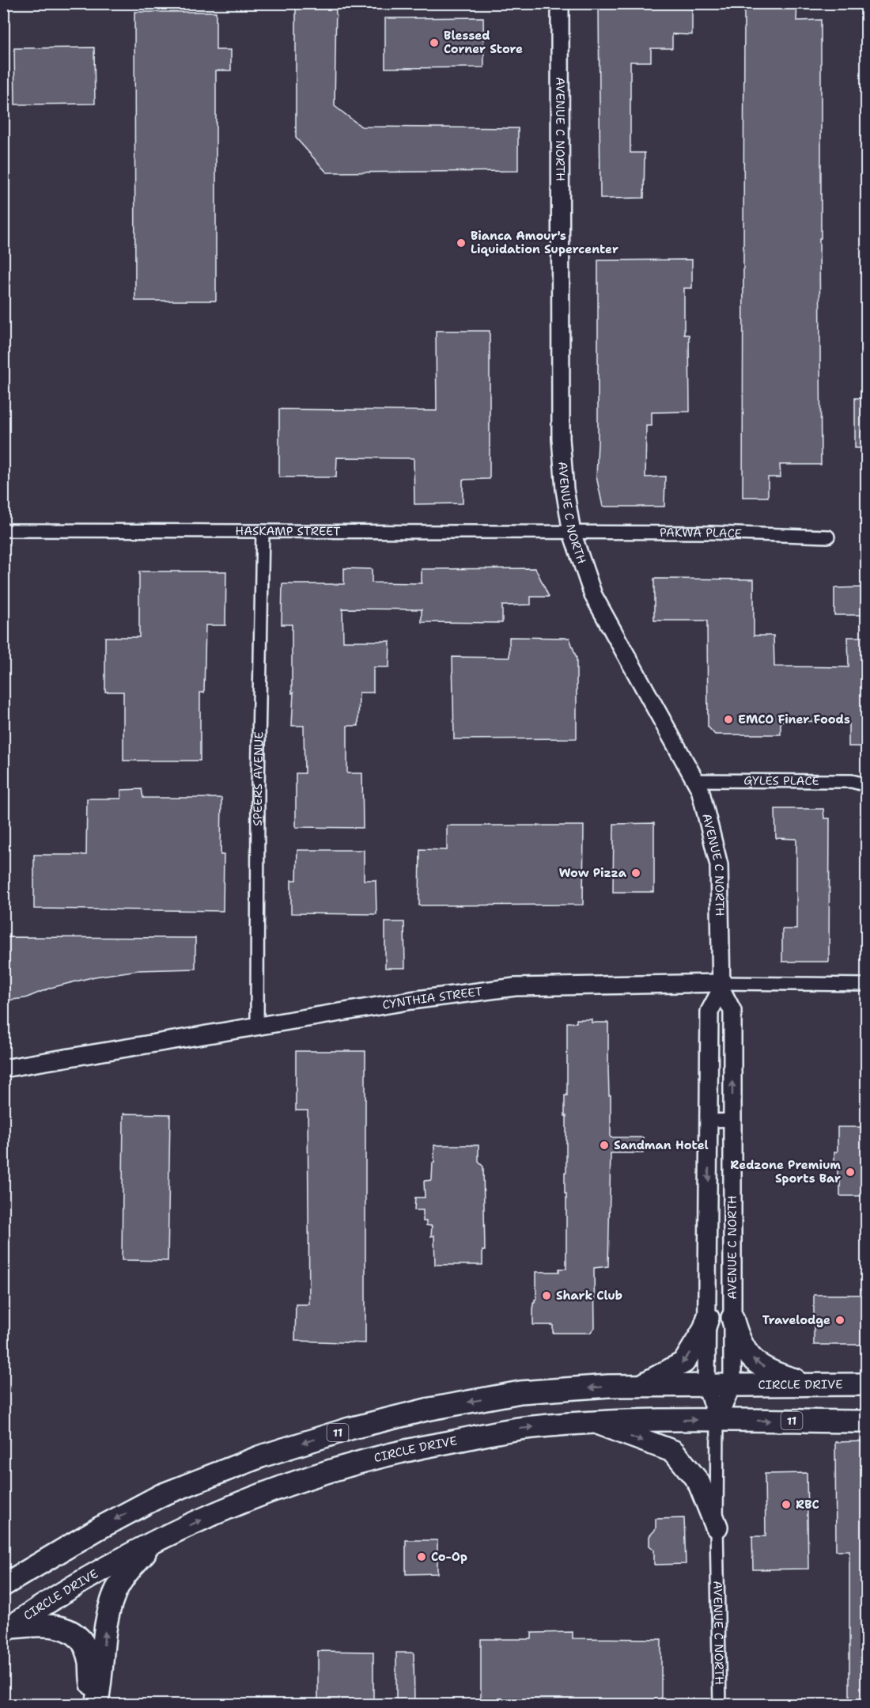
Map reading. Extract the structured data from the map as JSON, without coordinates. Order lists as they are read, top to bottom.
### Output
{
  "streets": {
    "highway": ["CIRCLE DRIVE", "11"],
    "main road": ["AVENUE C NORTH", "CYNTHIA STREET"],
    "street": [
      "HASKAMP STREET",
      "PAKWA PLACE",
      "SPEERS AVENUE",
      "GYLES PLACE"
    ]
  },
  "crossings": [
    ["AVENUE C NORTH", "HASKAMP STREET"],
    ["AVENUE C NORTH", "PAKWA PLACE"],
    ["AVENUE C NORTH", "GYLES PLACE"],
    ["AVENUE C NORTH", "CYNTHIA STREET"],
    ["AVENUE C NORTH", "CIRCLE DRIVE"],
    ["HASKAMP STREET", "PAKWA PLACE"],
    ["HASKAMP STREET", "SPEERS AVENUE"],
    ["SPEERS AVENUE", "CYNTHIA STREET"]
  ],
  "places": [
    "Blessed Corner Store",
    "Bianca Amour's Liquidation Supercenter",
    "EMCO Finer Foods",
    "Wow Pizza",
    "Sandman Hotel",
    "Redzone Premium Sports Bar",
    "Shark Club",
    "Travelodge",
    "RBC",
    "Co-Op"
  ]
}
